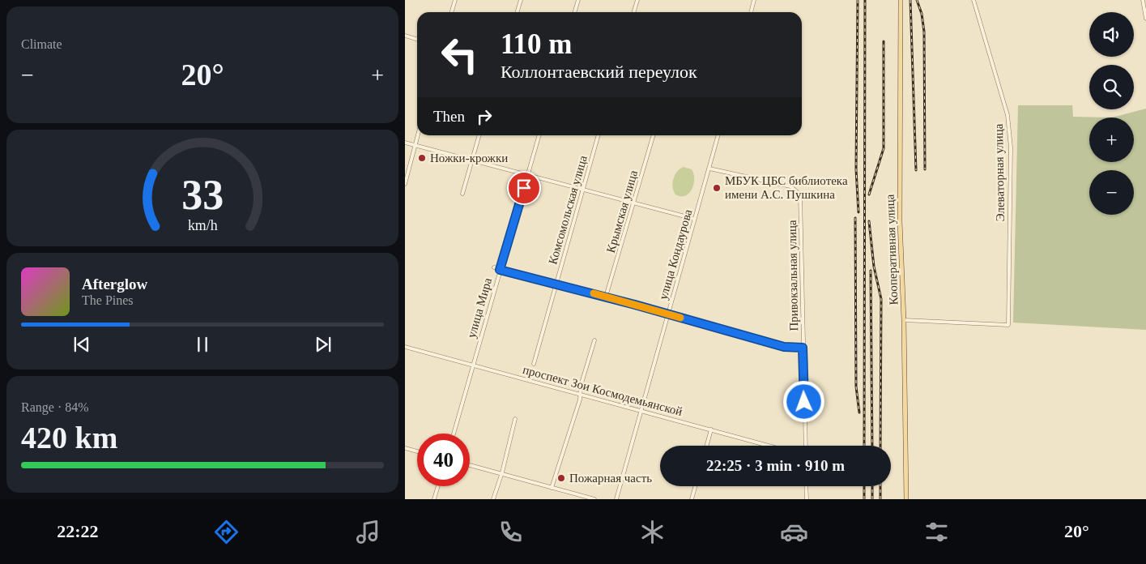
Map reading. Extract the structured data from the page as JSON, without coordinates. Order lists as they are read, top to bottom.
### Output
{
  "streets": {
    "main road": ["Кооперативная улица"],
    "street": [
      "Элеваторная улица",
      "Комсомольская улица",
      "Крымская улица",
      "улица Кондаурова",
      "Привокзальная улица",
      "улица Мира",
      "проспект Зои Космодемьянской"
    ]
  },
  "crossings": [
    ["Элеваторная улица", "Кооперативная улица"],
    ["улица Кондаурова", "Привокзальная улица"],
    ["улица Кондаурова", "проспект Зои Космодемьянской"],
    ["улица Мира", "проспект Зои Космодемьянской"]
  ],
  "places": ["Ножки-крожки", "МБУК ЦБС библиотека имени А.С. Пушкина", "Пожарная часть"],
  "page": {
    "tile": [
      "Climate",
      ["Range · 84%", "420 km"]
    ],
    "map_buttons": ["+", "−"],
    "turn": ["110 m", "Коллонтаевский переулок"],
    "heat": ["−", "20°", "+"],
    "then": "Then",
    "song": ["Afterglow", "The Pines"],
    "limit": "40",
    "trip": "22:25 · 3 min · 910 m",
    "tabs": ["22:22", "20°"],
    "gauge": ["33", "km/h"]
  }
}
